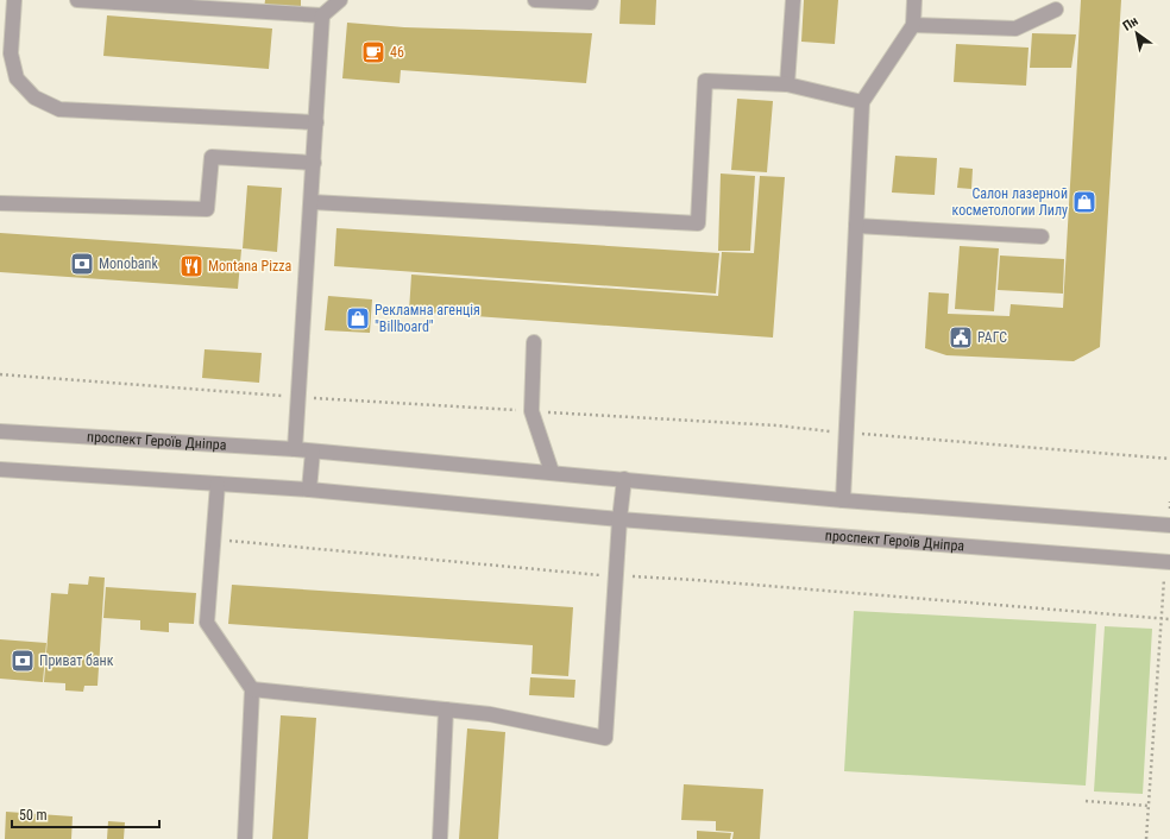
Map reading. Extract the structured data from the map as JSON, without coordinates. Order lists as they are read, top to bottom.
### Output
{
  "streets": {
    "street": ["проспект Героїв Дніпра"]
  },
  "places": {
    "cafe": ["46"],
    "shop": ["Салон лазерной косметологии Лилу", "Рекламна агенція \"Billboard\""],
    "bank": ["Monobank", "Приват банк"],
    "restaurant": ["Montana Pizza"],
    "public building": ["РАГС"]
  },
  "scale_bar": "50 m",
  "north": "top left"
}
